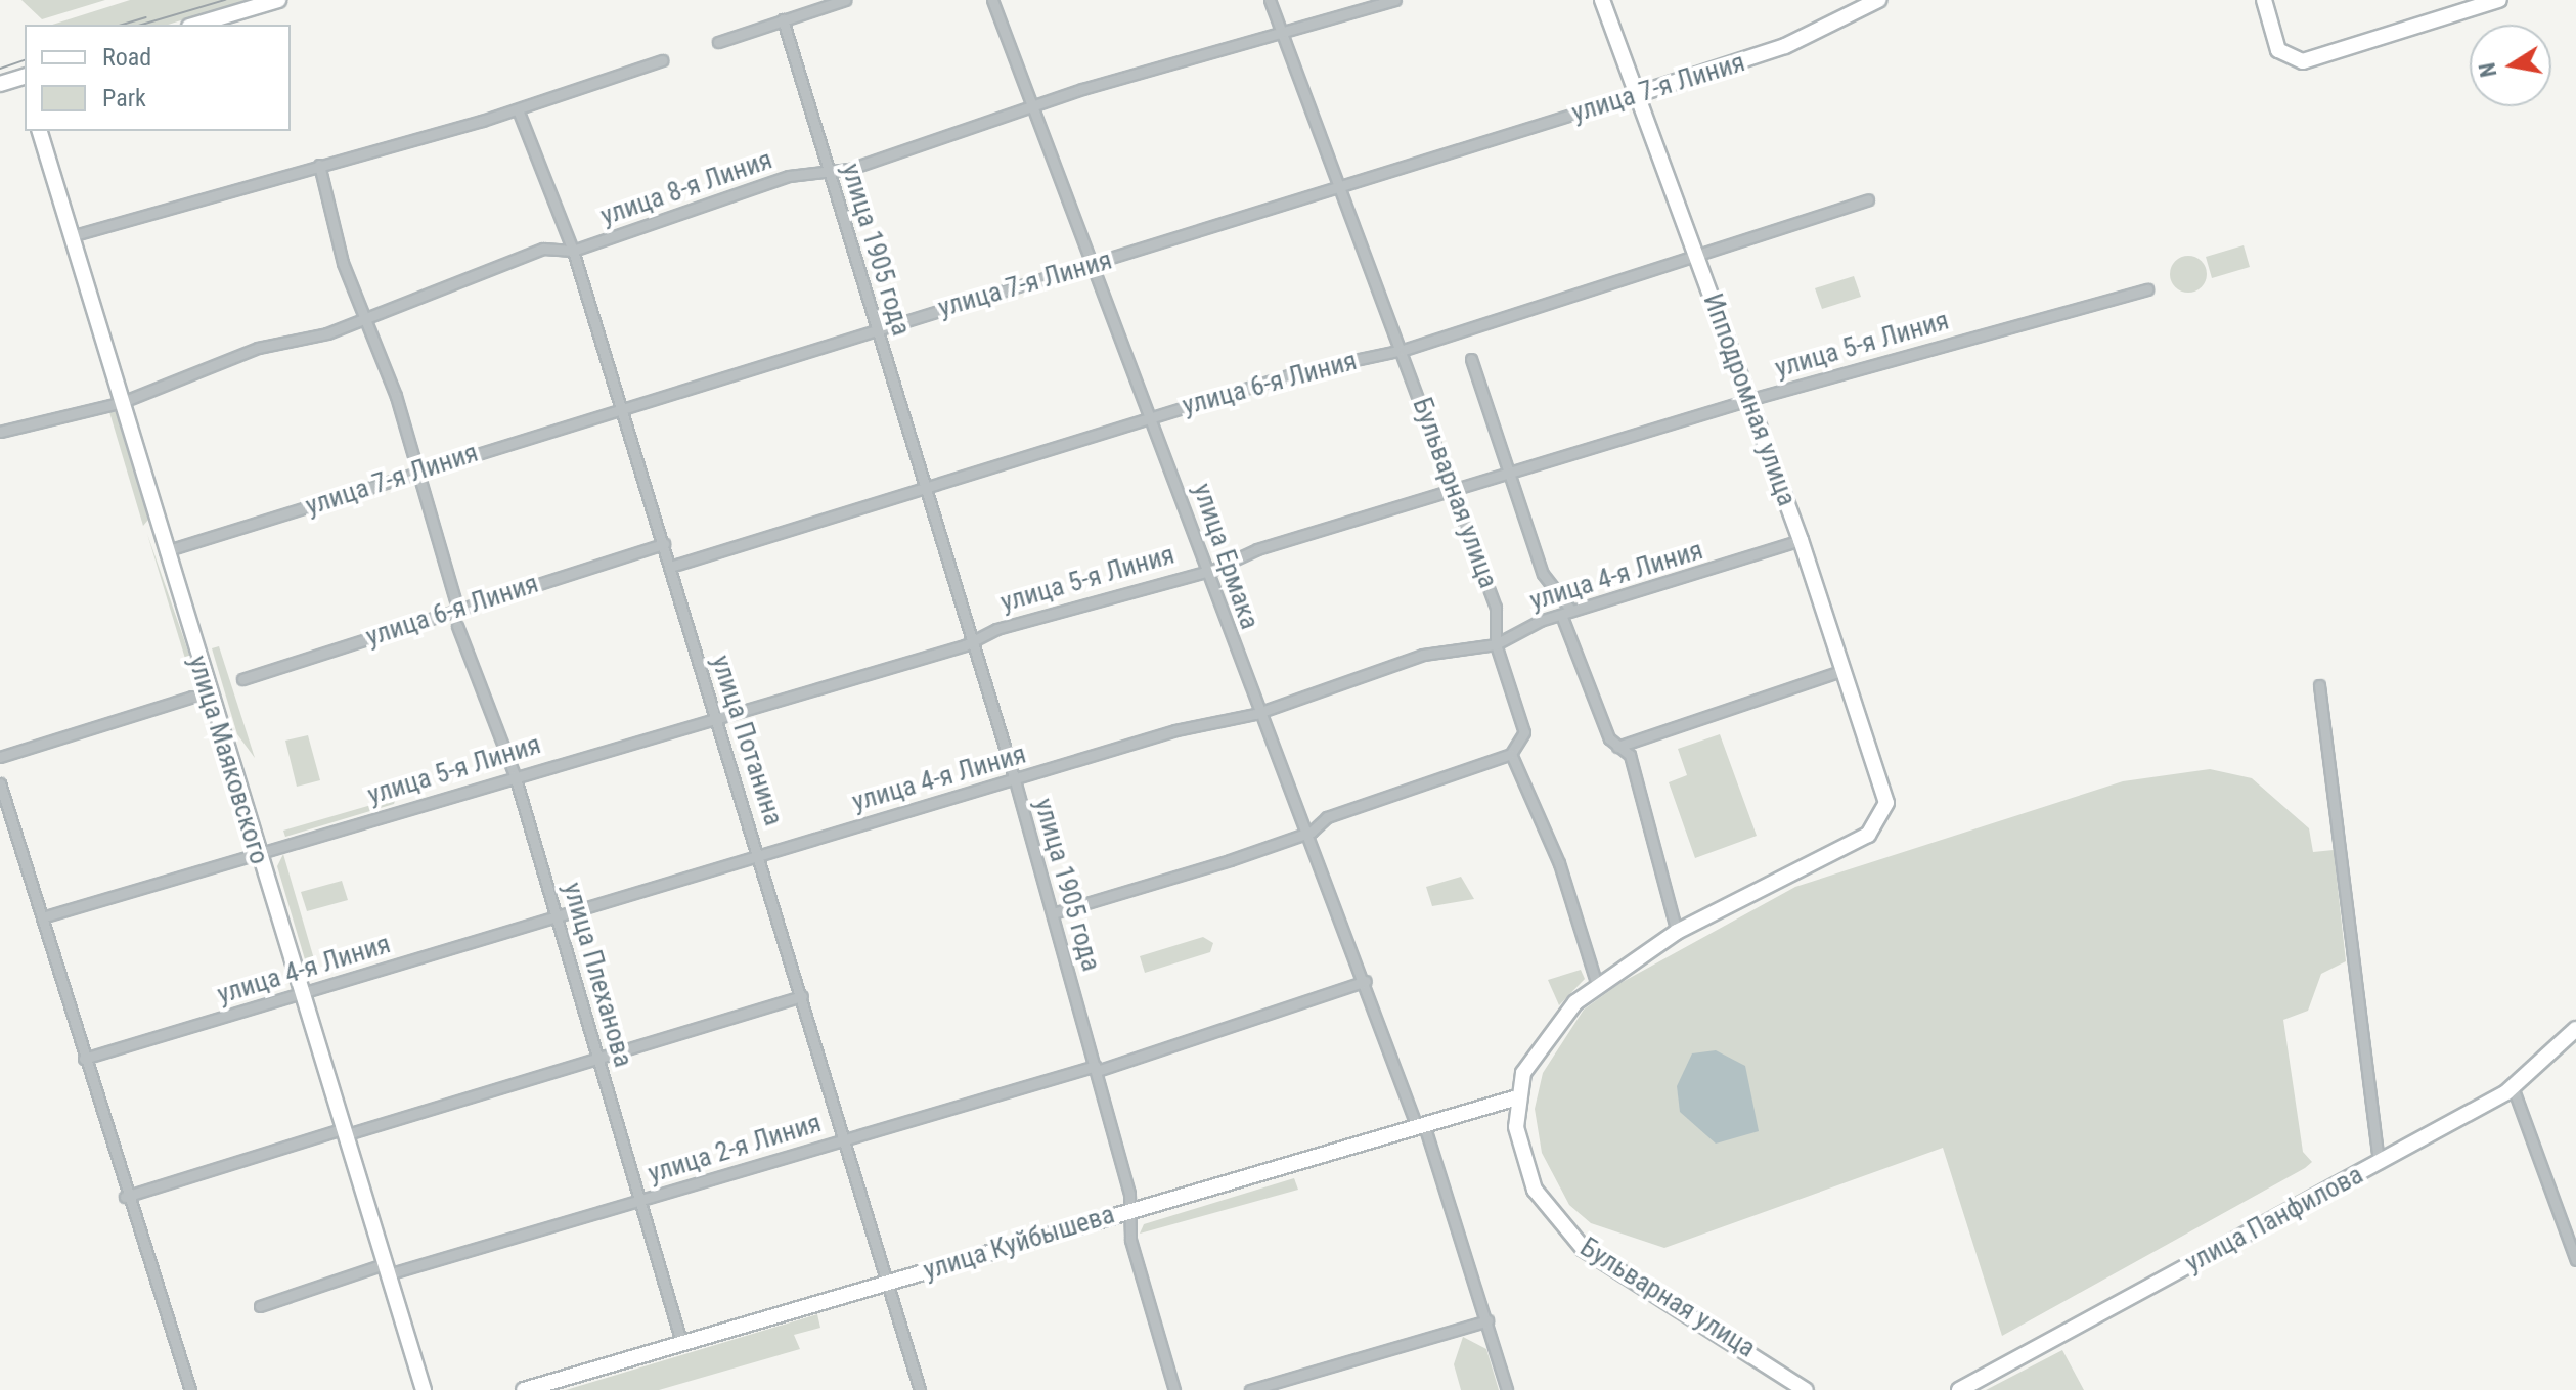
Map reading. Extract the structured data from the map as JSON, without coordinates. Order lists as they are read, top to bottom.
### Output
{
  "streets": {
    "main road": [
      "улица 7-я Линия",
      "Ипподромная улица",
      "Бульварная улица",
      "улица Маяковского",
      "улица Панфилова",
      "улица Куйбышева"
    ],
    "street": [
      "улица 8-я Линия",
      "улица 1905 года",
      "улица 5-я Линия",
      "улица 6-я Линия",
      "улица Ермака",
      "улица 4-я Линия",
      "улица Потанина",
      "улица Плеханова",
      "улица 2-я Линия"
    ]
  },
  "crossings": [
    ["улица 7-я Линия", "улица 1905 года"],
    ["улица 7-я Линия", "Ипподромная улица"],
    ["улица 7-я Линия", "Бульварная улица"],
    ["улица 7-я Линия", "улица Ермака"],
    ["улица 7-я Линия", "улица Потанина"],
    ["улица 7-я Линия", "улица Маяковского"],
    ["улица 8-я Линия", "улица 1905 года"],
    ["улица 8-я Линия", "Бульварная улица"],
    ["улица 8-я Линия", "улица Ермака"],
    ["улица 8-я Линия", "улица Потанина"],
    ["улица 8-я Линия", "улица Маяковского"],
    ["улица 1905 года", "улица 5-я Линия"],
    ["улица 1905 года", "улица 6-я Линия"],
    ["улица 1905 года", "улица 4-я Линия"],
    ["улица 1905 года", "улица 2-я Линия"],
    ["улица 1905 года", "улица Куйбышева"],
    ["улица 5-я Линия", "Ипподромная улица"],
    ["улица 5-я Линия", "Бульварная улица"],
    ["улица 5-я Линия", "улица Ермака"],
    ["улица 5-я Линия", "улица Потанина"],
    ["улица 5-я Линия", "улица Маяковского"],
    ["улица 5-я Линия", "улица Плеханова"],
    ["улица 6-я Линия", "Ипподромная улица"],
    ["улица 6-я Линия", "Бульварная улица"],
    ["улица 6-я Линия", "улица Ермака"],
    ["улица 6-я Линия", "улица Потанина"],
    ["Ипподромная улица", "улица 4-я Линия"],
    ["Бульварная улица", "улица 4-я Линия"],
    ["Бульварная улица", "улица Куйбышева"],
    ["улица Ермака", "улица 4-я Линия"],
    ["улица Ермака", "улица 2-я Линия"],
    ["улица Ермака", "улица Куйбышева"],
    ["улица 4-я Линия", "улица Потанина"],
    ["улица 4-я Линия", "улица Маяковского"],
    ["улица 4-я Линия", "улица Плеханова"],
    ["улица Потанина", "улица 2-я Линия"],
    ["улица Потанина", "улица Куйбышева"],
    ["улица Маяковского", "улица 2-я Линия"],
    ["улица Плеханова", "улица 2-я Линия"],
    ["улица Плеханова", "улица Куйбышева"]
  ],
  "legend": ["Road", "Park"],
  "north": "left"
}
